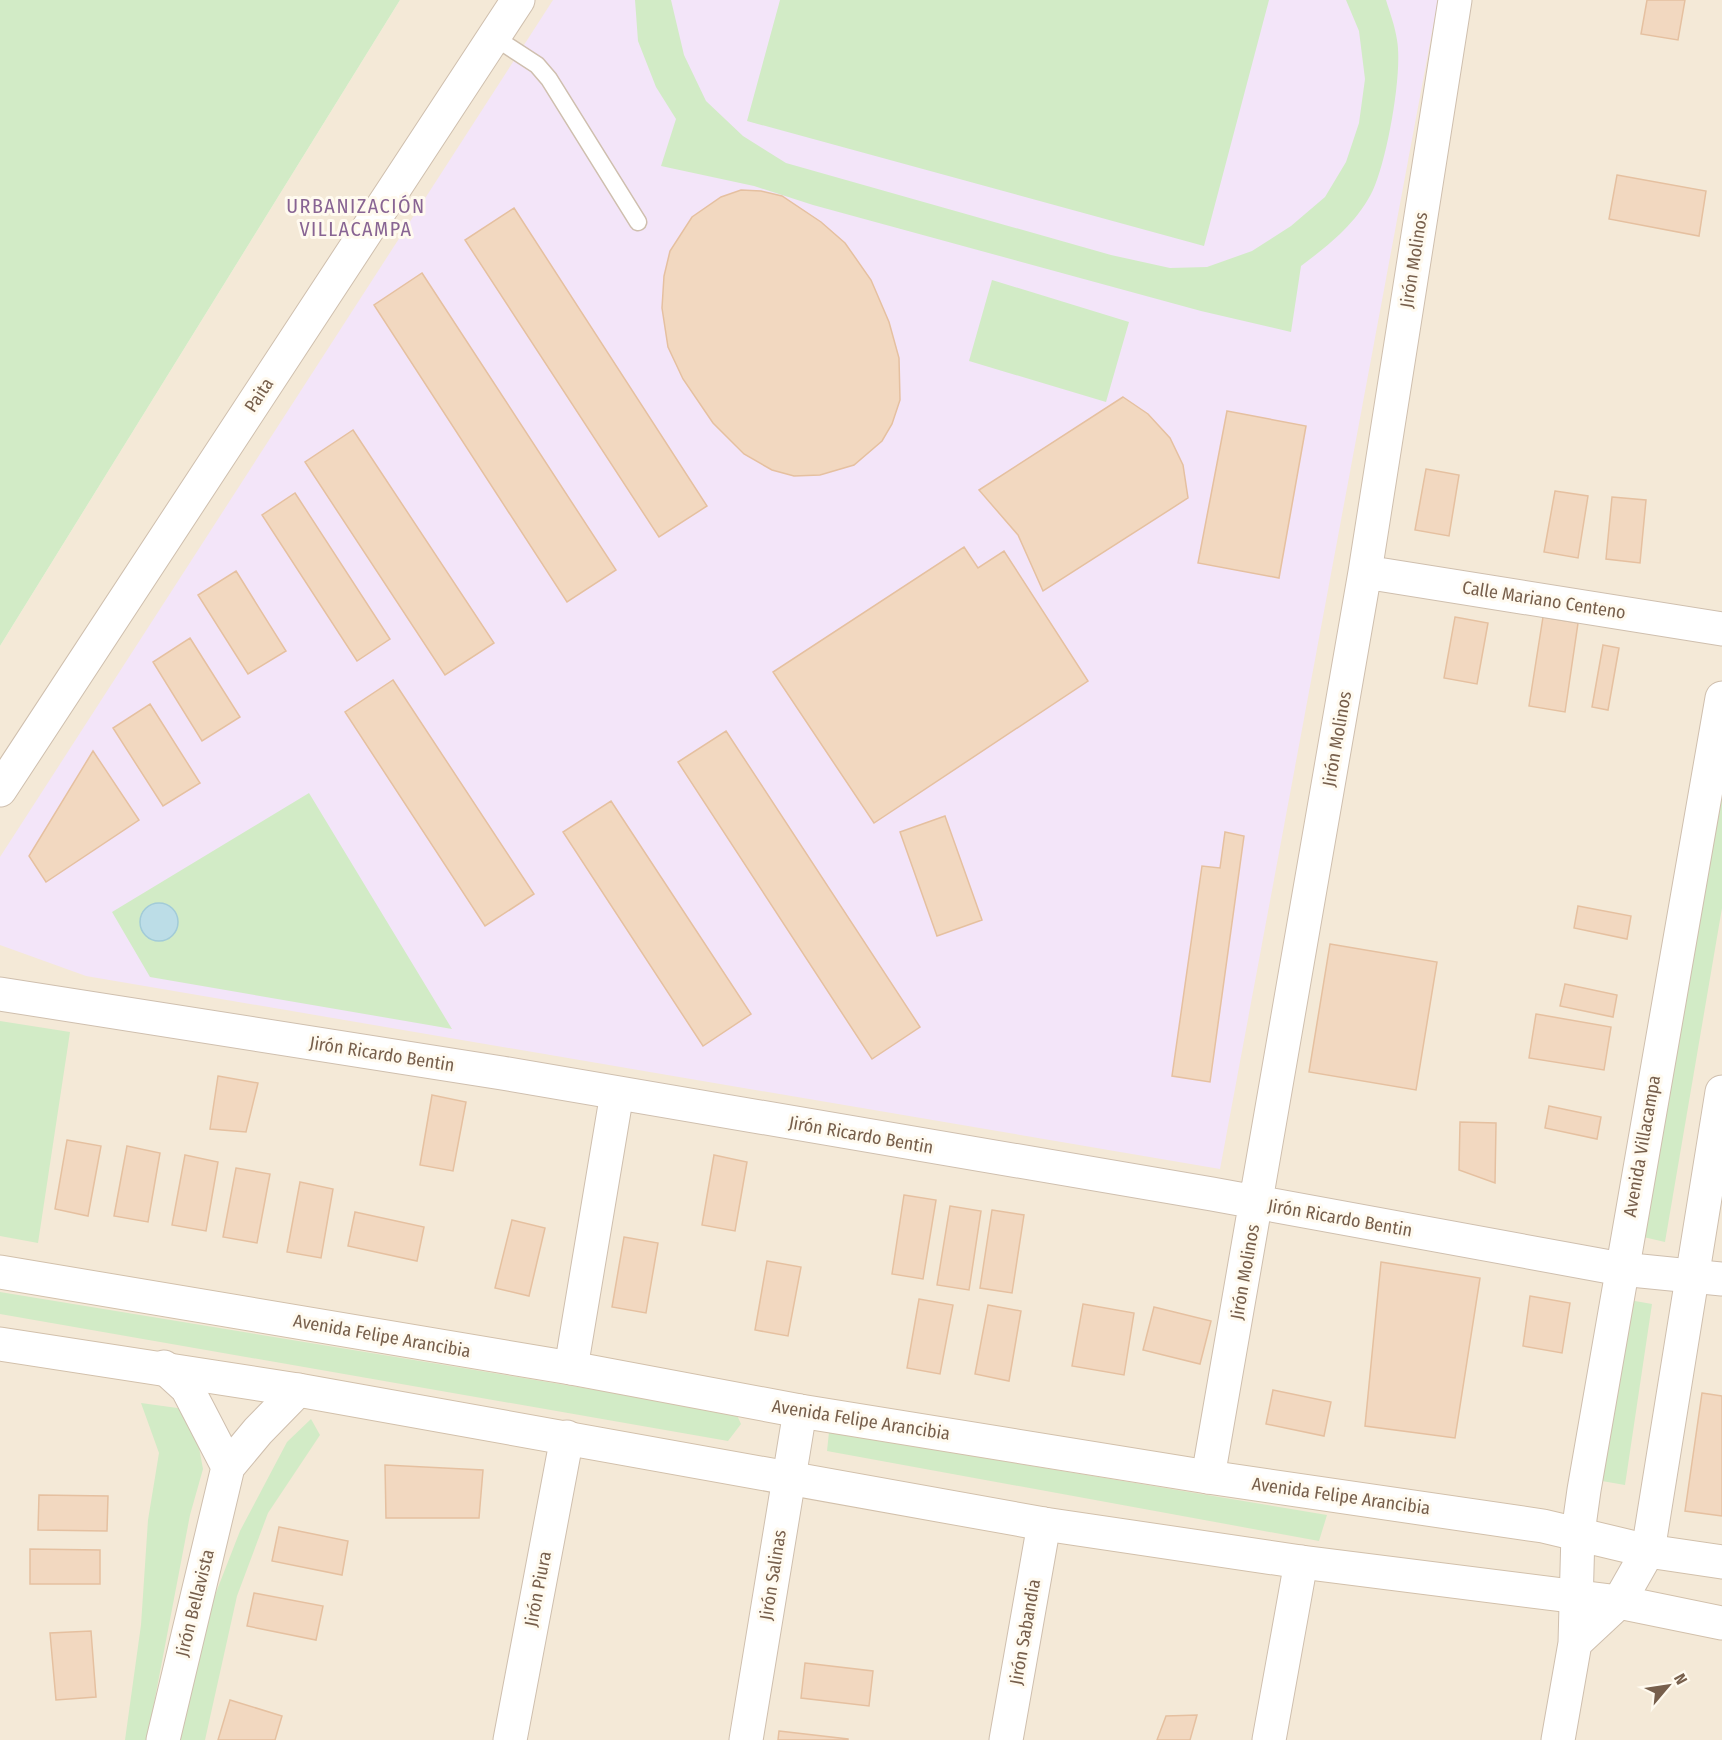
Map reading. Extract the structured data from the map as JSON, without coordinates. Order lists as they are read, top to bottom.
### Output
{
  "streets": {
    "street": [
      "Jirón Molinos",
      "Paita",
      "Calle Mariano Centeno",
      "Jirón Ricardo Bentin",
      "Avenida Villacampa",
      "Avenida Felipe Arancibia",
      "Jirón Salinas",
      "Jirón Piura",
      "Jirón Bellavista",
      "Jirón Sabandia"
    ]
  },
  "crossings": [
    ["Jirón Molinos", "Calle Mariano Centeno"],
    ["Jirón Molinos", "Jirón Ricardo Bentin"],
    ["Jirón Molinos", "Avenida Felipe Arancibia"],
    ["Jirón Ricardo Bentin", "Avenida Villacampa"],
    ["Avenida Villacampa", "Avenida Felipe Arancibia"],
    ["Avenida Felipe Arancibia", "Jirón Salinas"]
  ],
  "districts": ["URBANIZACIÓN VILLACAMPA"],
  "north": "top right"
}
